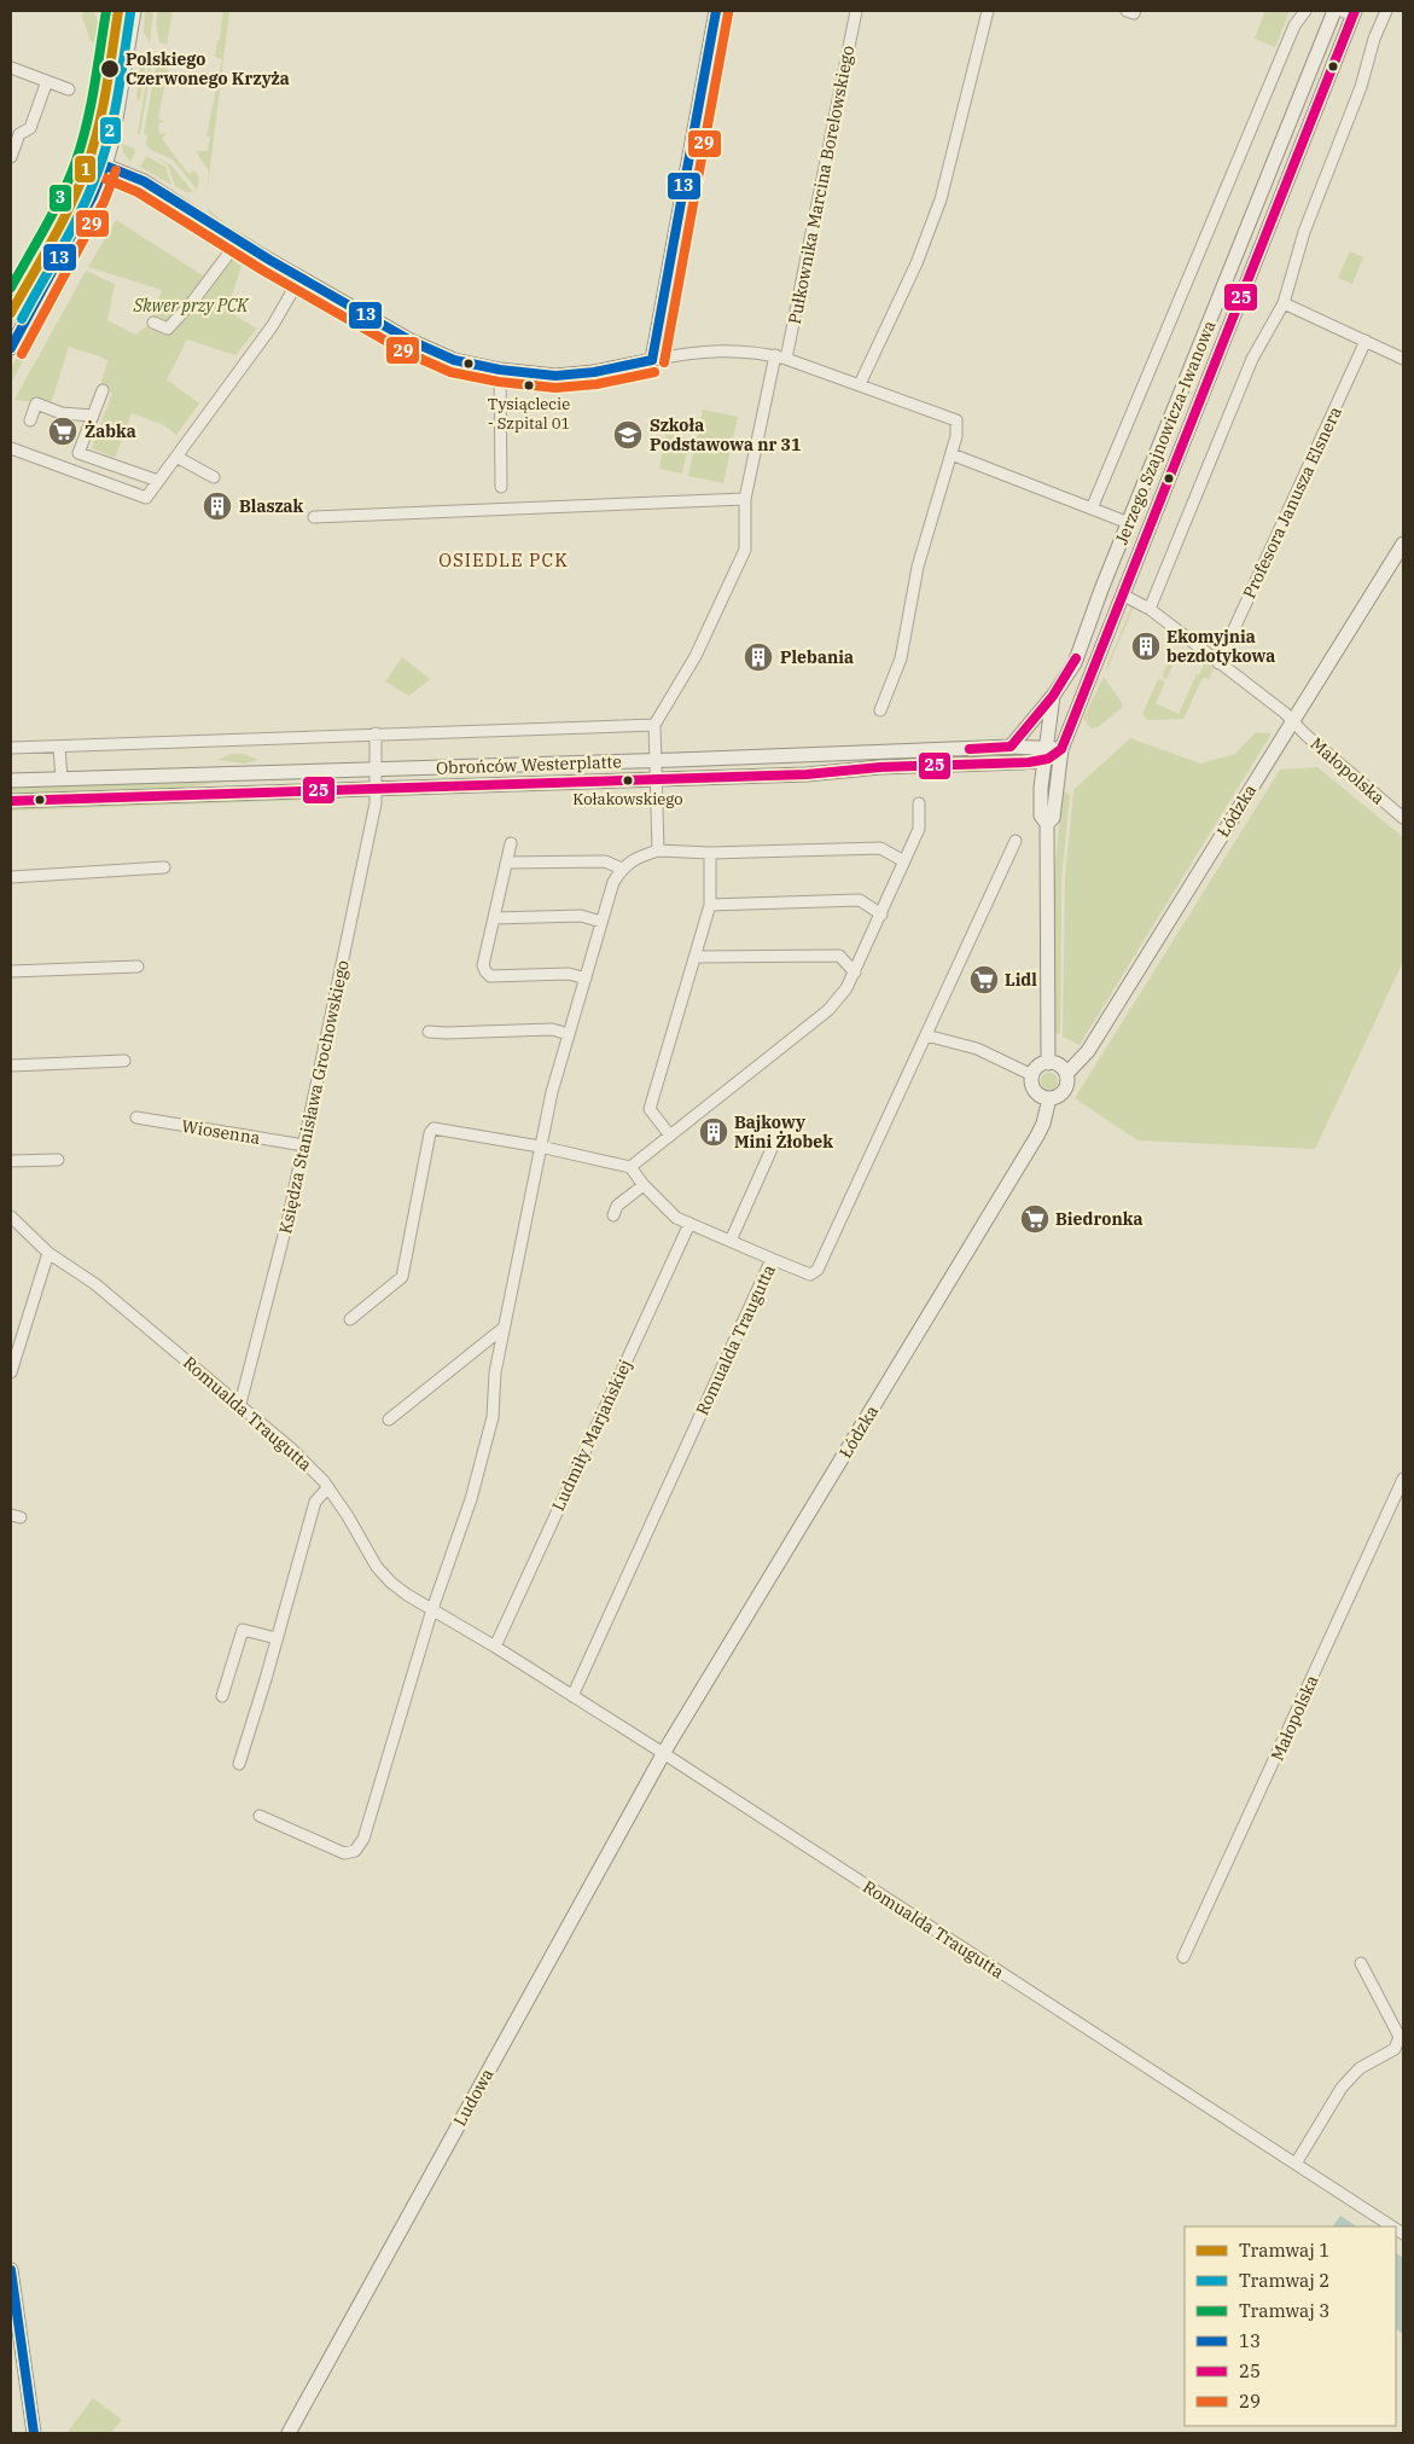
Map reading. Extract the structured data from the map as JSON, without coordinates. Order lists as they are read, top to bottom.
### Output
{
  "streets": {
    "main road": [
      "Jerzego Szajnowicza-Iwanowa",
      "Obrońców Westerplatte",
      "Łódzka",
      "Ludowa"
    ],
    "street": [
      "Pułkownika Marcina Borelowskiego",
      "Profesora Janusza Elsnera",
      "Małopolska",
      "Księdza Stanisława Grochowskiego",
      "Wiosenna",
      "Romualda Traugutta",
      "Ludmiły Marjańskiej"
    ]
  },
  "crossings": [
    ["Jerzego Szajnowicza-Iwanowa", "Obrońców Westerplatte"],
    ["Jerzego Szajnowicza-Iwanowa", "Małopolska"],
    ["Jerzego Szajnowicza-Iwanowa", "Łódzka"],
    ["Profesora Janusza Elsnera", "Małopolska"],
    ["Obrońców Westerplatte", "Księdza Stanisława Grochowskiego"],
    ["Małopolska", "Łódzka"],
    ["Łódzka", "Romualda Traugutta"],
    ["Łódzka", "Ludowa"],
    ["Księdza Stanisława Grochowskiego", "Wiosenna"],
    ["Księdza Stanisława Grochowskiego", "Romualda Traugutta"],
    ["Romualda Traugutta", "Ludmiły Marjańskiej"],
    ["Romualda Traugutta", "Ludowa"]
  ],
  "districts": ["OSIEDLE PCK"],
  "parks": ["Skwer przy PCK"],
  "places": {
    "other": ["Polskiego Czerwonego Krzyża", "Tysiąclecie - Szpital 01", "Kołakowskiego"],
    "supermarket": ["Żabka", "Lidl", "Biedronka"],
    "school or university": ["Szkoła Podstawowa nr 31"],
    "building": [
      "Blaszak",
      "Ekomyjnia bezdotykowa",
      "Plebania",
      "Bajkowy Mini Żłobek"
    ]
  },
  "lines": [
    "tram line 1",
    "tram line 3",
    "transit line 13",
    "transit line 25",
    "tram line 2",
    "transit line 29"
  ],
  "legend": [
    "Tramwaj 1",
    "Tramwaj 2",
    "Tramwaj 3",
    "13",
    "25",
    "29"
  ]
}
